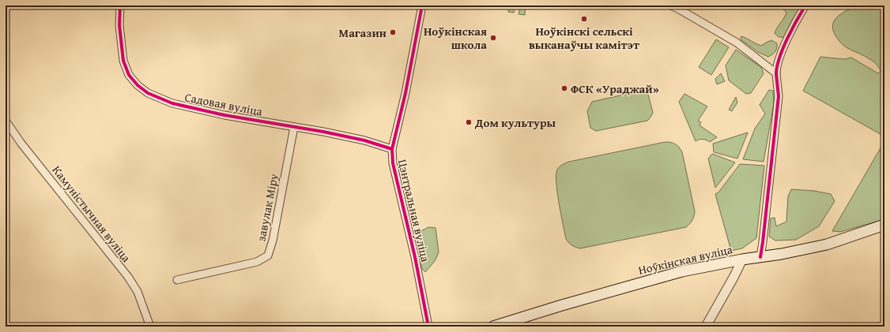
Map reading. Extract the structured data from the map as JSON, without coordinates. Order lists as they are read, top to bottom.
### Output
{
  "streets": {
    "main road": ["Ноўкінская вуліца"],
    "street": [
      "Садовая вуліца",
      "завулак Міру",
      "Цэнтральная вуліца",
      "Камуністычная вуліца"
    ]
  },
  "crossings": [
    ["Садовая вуліца", "завулак Міру"],
    ["Садовая вуліца", "Цэнтральная вуліца"]
  ],
  "places": [
    "Ноўкінскі сельскі выканаўчы камітэт",
    "Магазин",
    "Ноўкінская школа",
    "ФСК «Ураджай»",
    "Дом культуры"
  ]
}
